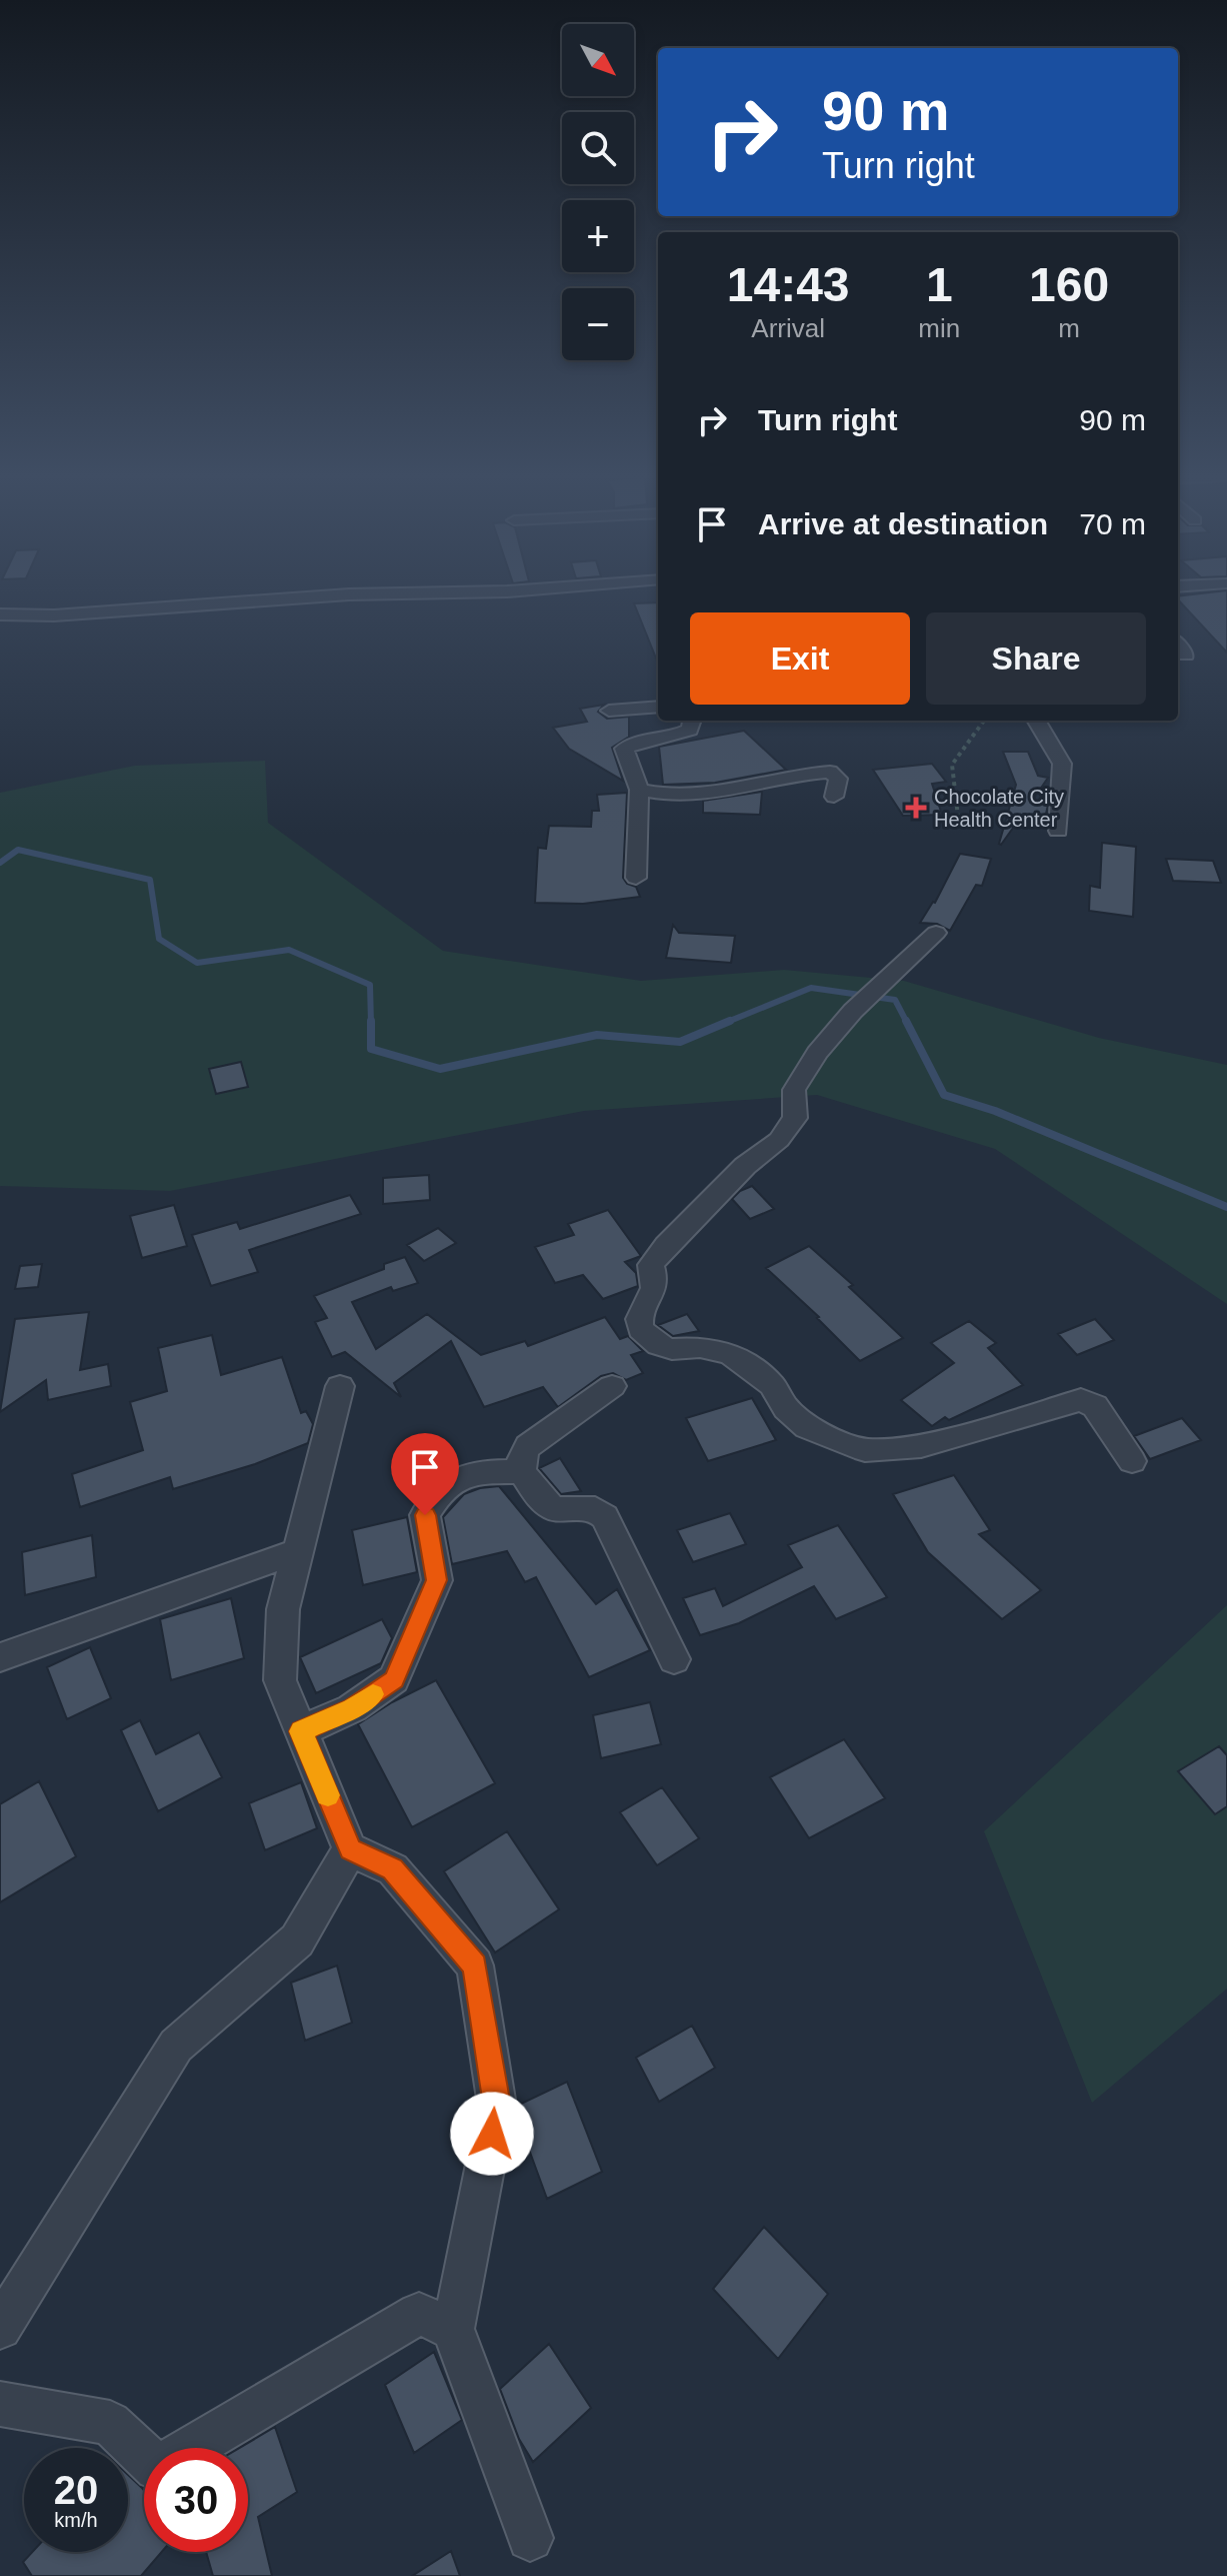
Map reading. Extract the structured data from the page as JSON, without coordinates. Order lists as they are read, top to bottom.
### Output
{
  "places": {
    "health": ["Chocolate City Health Center"]
  },
  "north": "bottom right",
  "page": {
    "map_buttons": ["+", "−"],
    "turn": ["90 m", "Turn right"],
    "eta": [
      "14:43",
      "Arrival",
      "1",
      "min",
      "160",
      "m"
    ],
    "list": [
      {
        "name": "Turn right",
        "value": "90 m"
      },
      {
        "name": "Arrive at destination",
        "value": "70 m"
      }
    ],
    "buttons": ["Exit", "Share"],
    "speed": "20 km/h",
    "limit": "30"
  }
}
